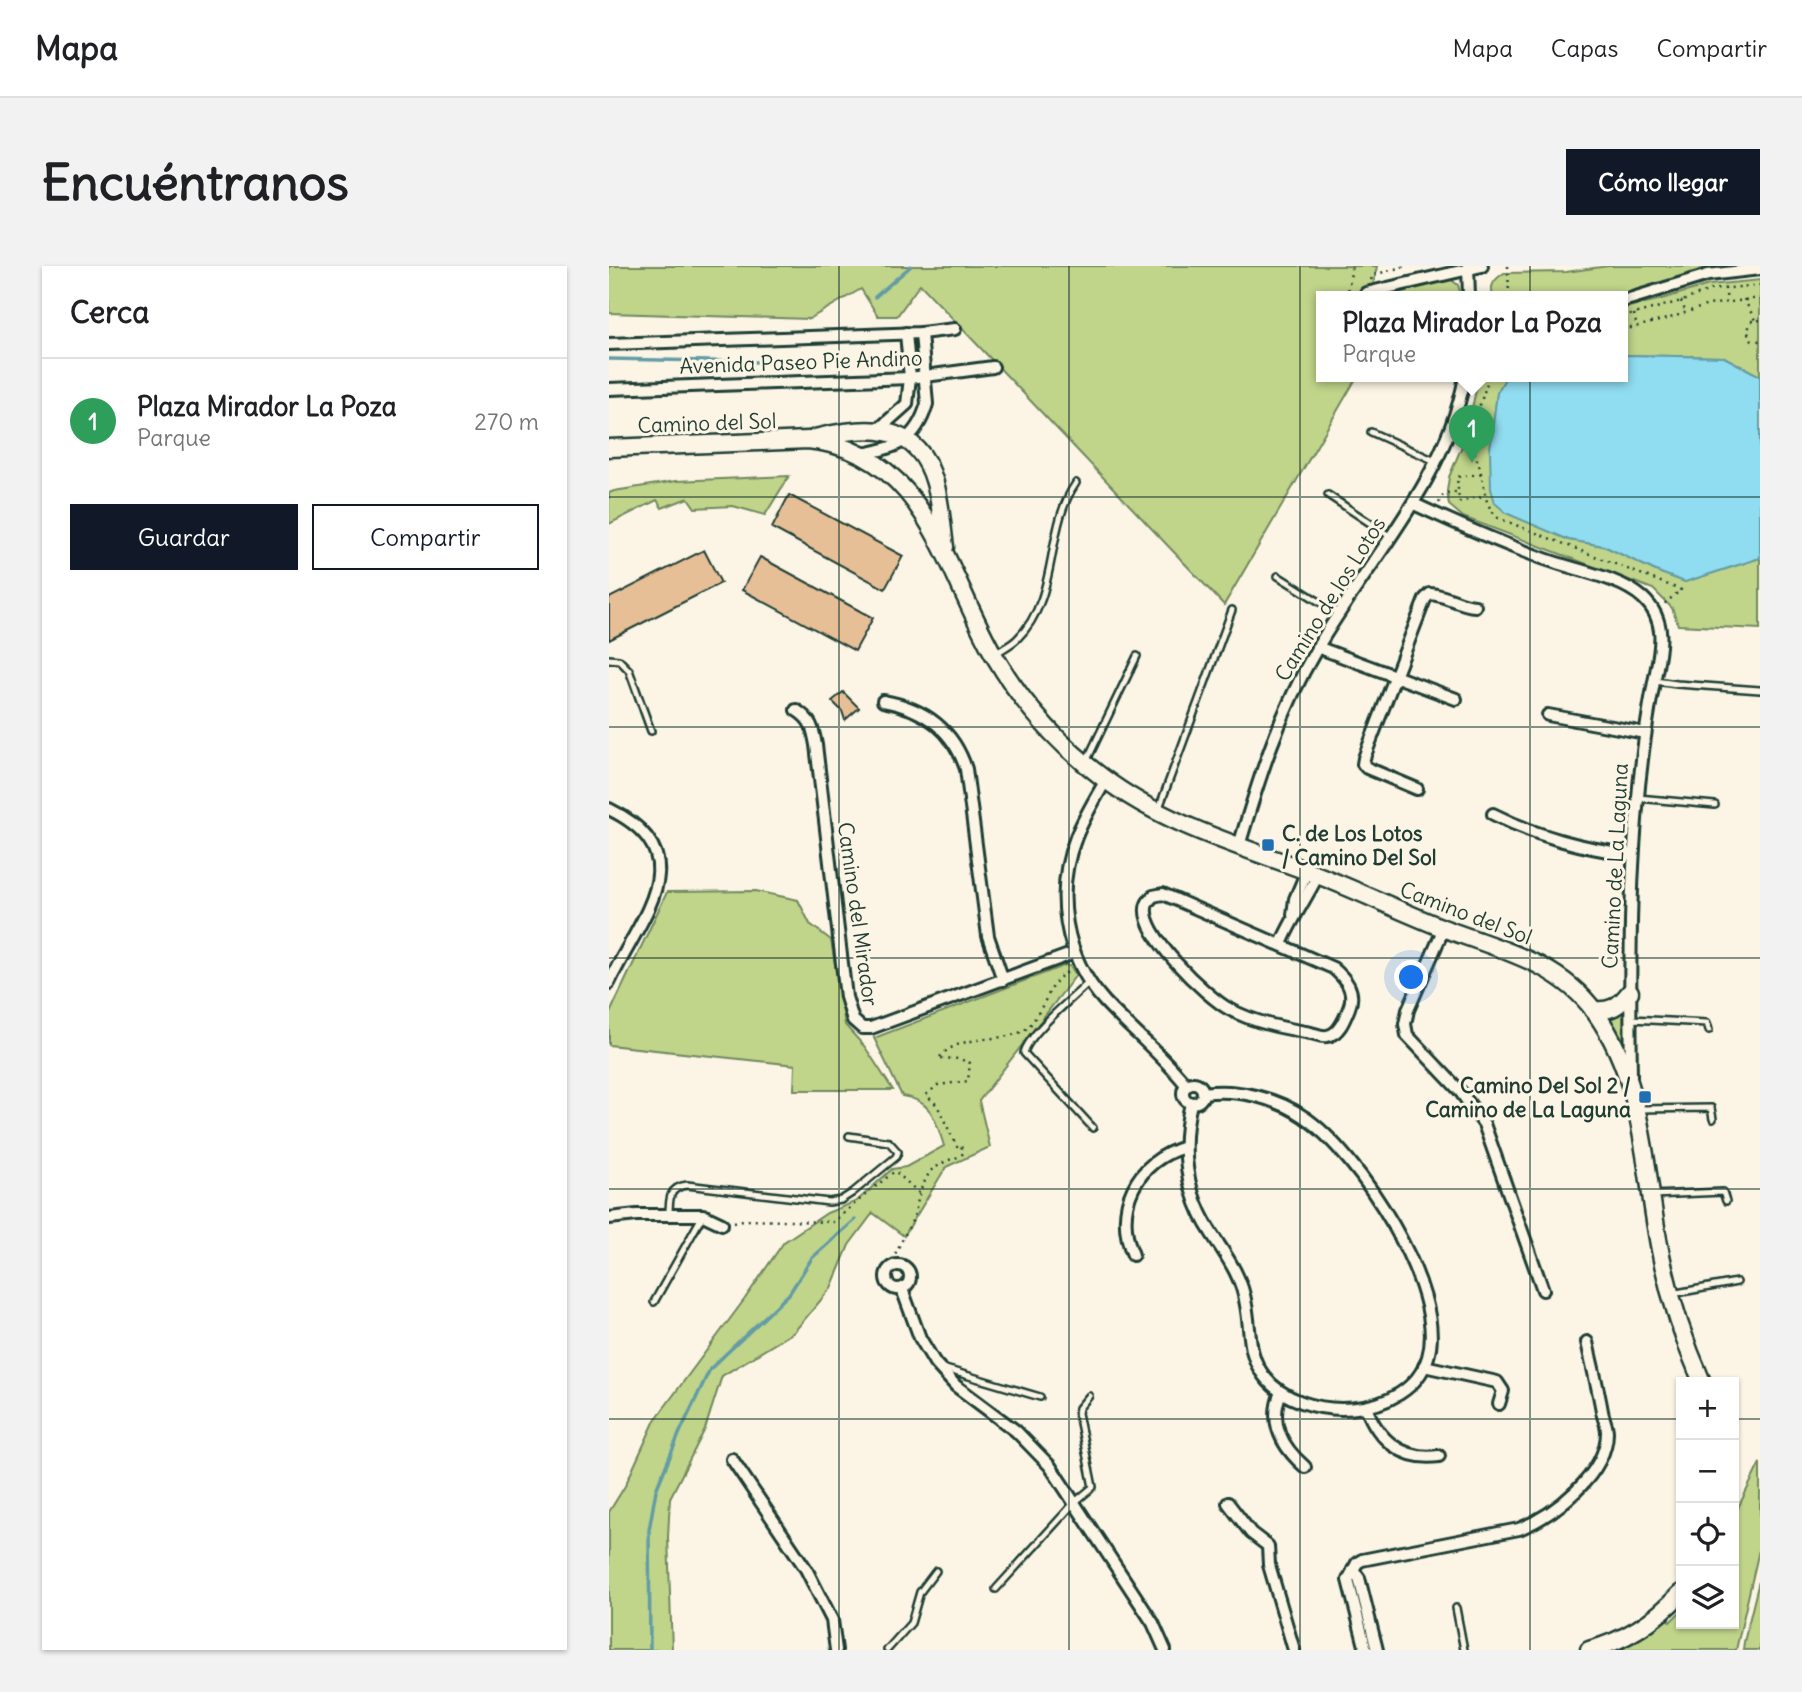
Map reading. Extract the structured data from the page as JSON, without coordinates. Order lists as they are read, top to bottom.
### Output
{
  "streets": {
    "street": [
      "Avenida Paseo Pie Andino",
      "Camino del Sol",
      "Camino de los Lotos",
      "Camino de La Laguna",
      "Camino del Mirador"
    ]
  },
  "crossings": [
    ["Camino del Sol", "Camino de los Lotos"],
    ["Camino del Sol", "Camino de La Laguna"]
  ],
  "places": {
    "transit": ["C. de Los Lotos / Camino Del Sol", "Camino Del Sol 2 / Camino de La Laguna"]
  },
  "page": {
    "header": "Mapa",
    "nav": ["Mapa", "Capas", "Compartir"],
    "buttons": [
      "Cómo llegar",
      ["Guardar", "Compartir"]
    ],
    "title": "Encuéntranos",
    "heading": "Cerca",
    "popup": ["Plaza Mirador La Poza", "Parque"],
    "list": [
      {
        "mark": "1",
        "name": "Plaza Mirador La Poza",
        "note": "Parque",
        "value": "270 m"
      }
    ],
    "pins": "1",
    "map_buttons": ["+", "−"]
  }
}
